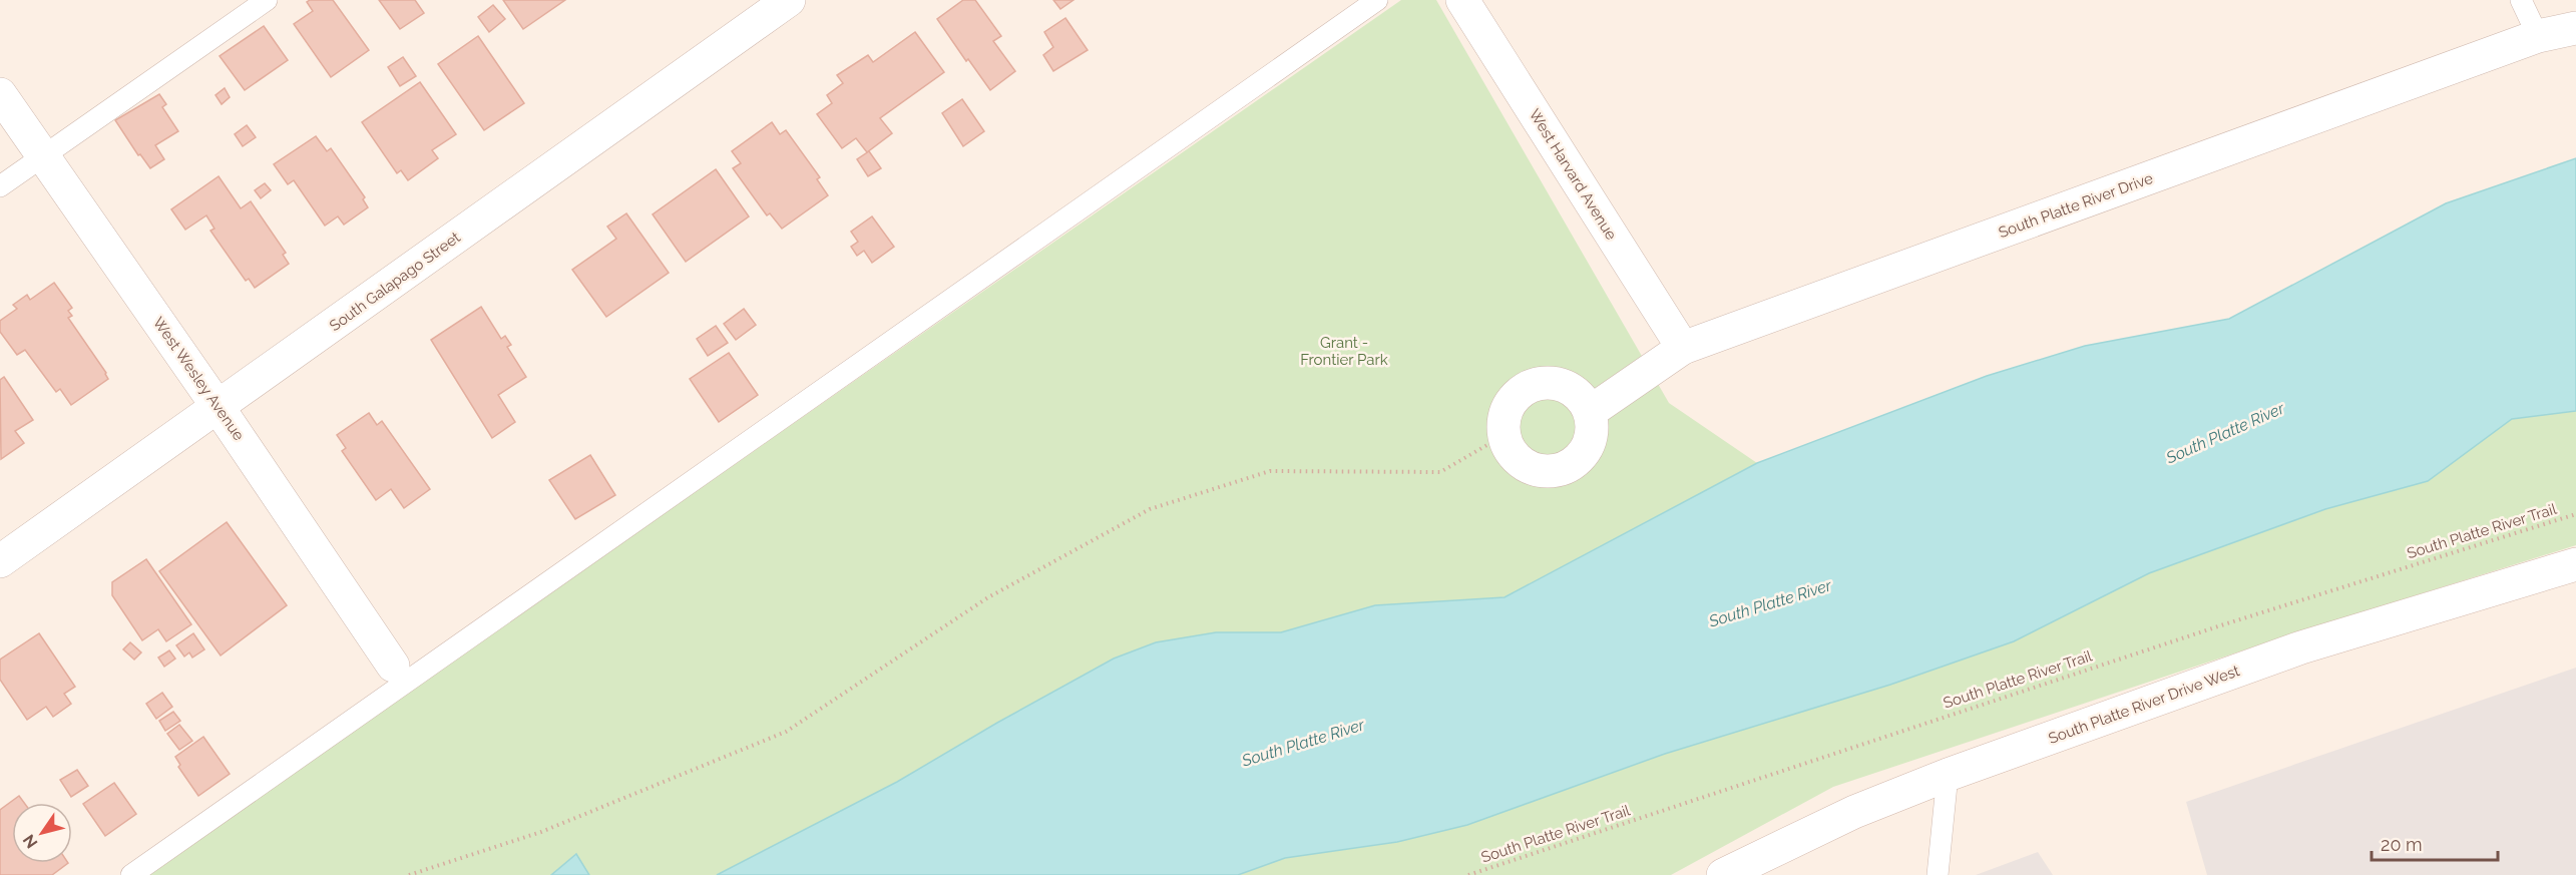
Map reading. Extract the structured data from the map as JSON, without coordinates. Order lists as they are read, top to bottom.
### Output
{
  "streets": {
    "street": [
      "West Harvard Avenue",
      "South Platte River Drive",
      "South Galapago Street",
      "West Wesley Avenue",
      "South Platte River Drive West"
    ],
    "path": ["South Platte River Trail"]
  },
  "crossings": [
    ["West Harvard Avenue", "South Platte River Drive"],
    ["South Galapago Street", "West Wesley Avenue"]
  ],
  "water": ["South Platte River"],
  "parks": ["Grant - Frontier Park"],
  "scale_bar": "20 m",
  "north": "bottom left"
}
